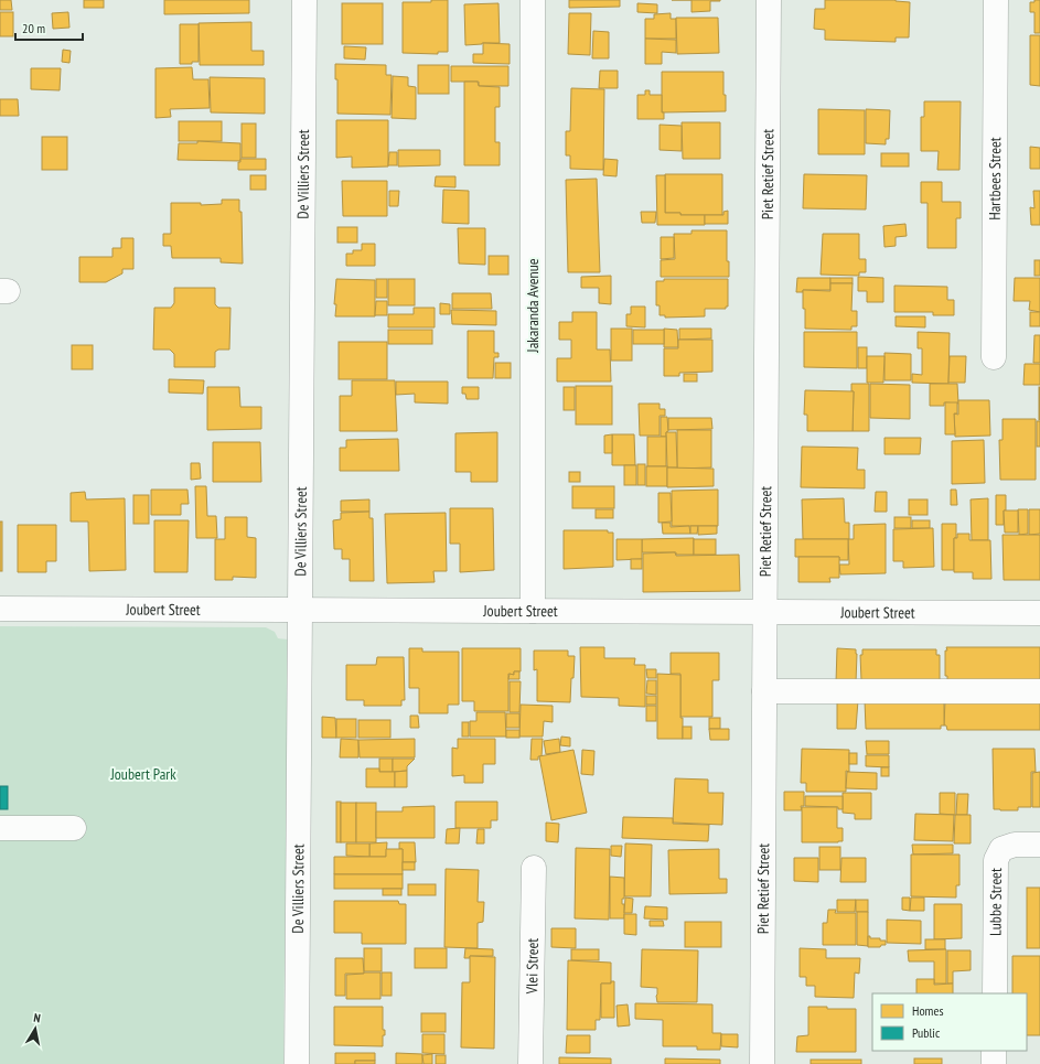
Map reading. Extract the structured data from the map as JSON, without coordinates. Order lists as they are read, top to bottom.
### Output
{
  "streets": {
    "street": [
      "De Villiers Street",
      "Piet Retief Street",
      "Hartbees Street",
      "Jakaranda Avenue",
      "Joubert Street",
      "Lubbe Street",
      "Vlei Street"
    ]
  },
  "crossings": [
    ["De Villiers Street", "Joubert Street"],
    ["Piet Retief Street", "Joubert Street"],
    ["Jakaranda Avenue", "Joubert Street"]
  ],
  "parks": ["Joubert Park"],
  "legend": ["Homes", "Public"],
  "scale_bar": "20 m",
  "north": "top"
}
